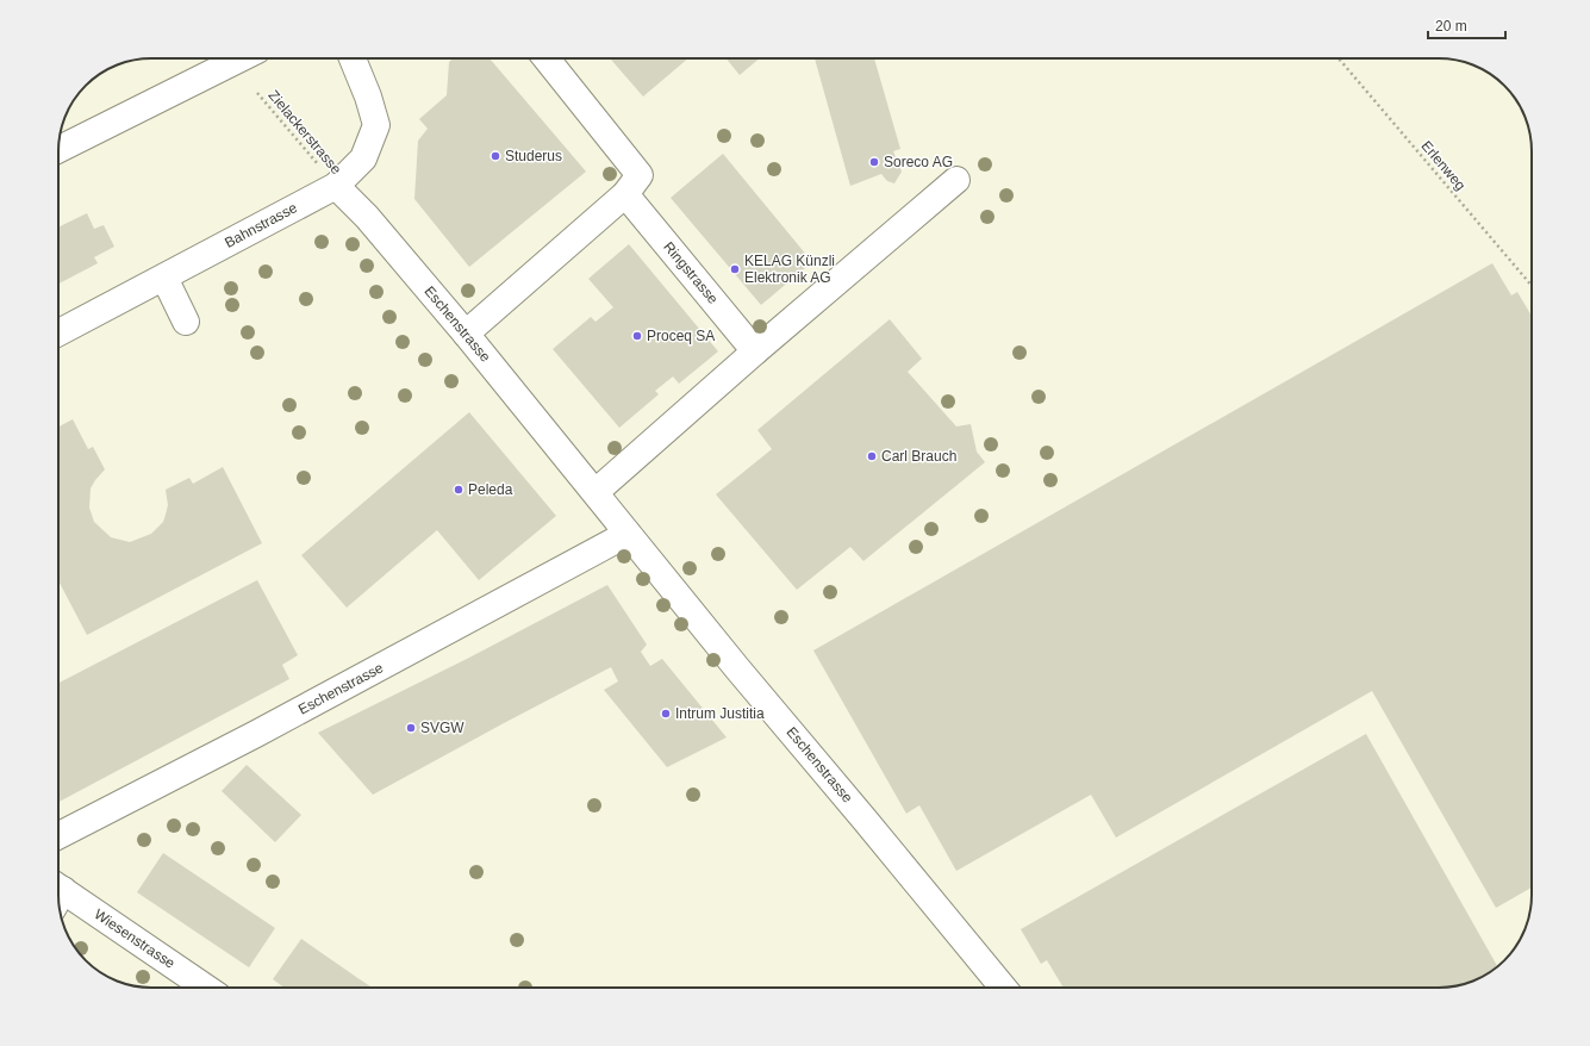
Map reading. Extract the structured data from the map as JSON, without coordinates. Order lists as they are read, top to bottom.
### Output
{
  "streets": {
    "street": [
      "Bahnstrasse",
      "Ringstrasse",
      "Eschenstrasse",
      "Wiesenstrasse"
    ],
    "path": ["Zielackerstrasse", "Erlenweg"]
  },
  "crossings": [
    ["Zielackerstrasse", "Bahnstrasse"],
    ["Zielackerstrasse", "Eschenstrasse"],
    ["Bahnstrasse", "Eschenstrasse"]
  ],
  "places": [
    "Studerus",
    "Soreco AG",
    "KELAG Künzli Elektronik AG",
    "Proceq SA",
    "Carl Brauch",
    "Peleda",
    "Intrum Justitia",
    "SVGW"
  ],
  "scale_bar": "20 m"
}
